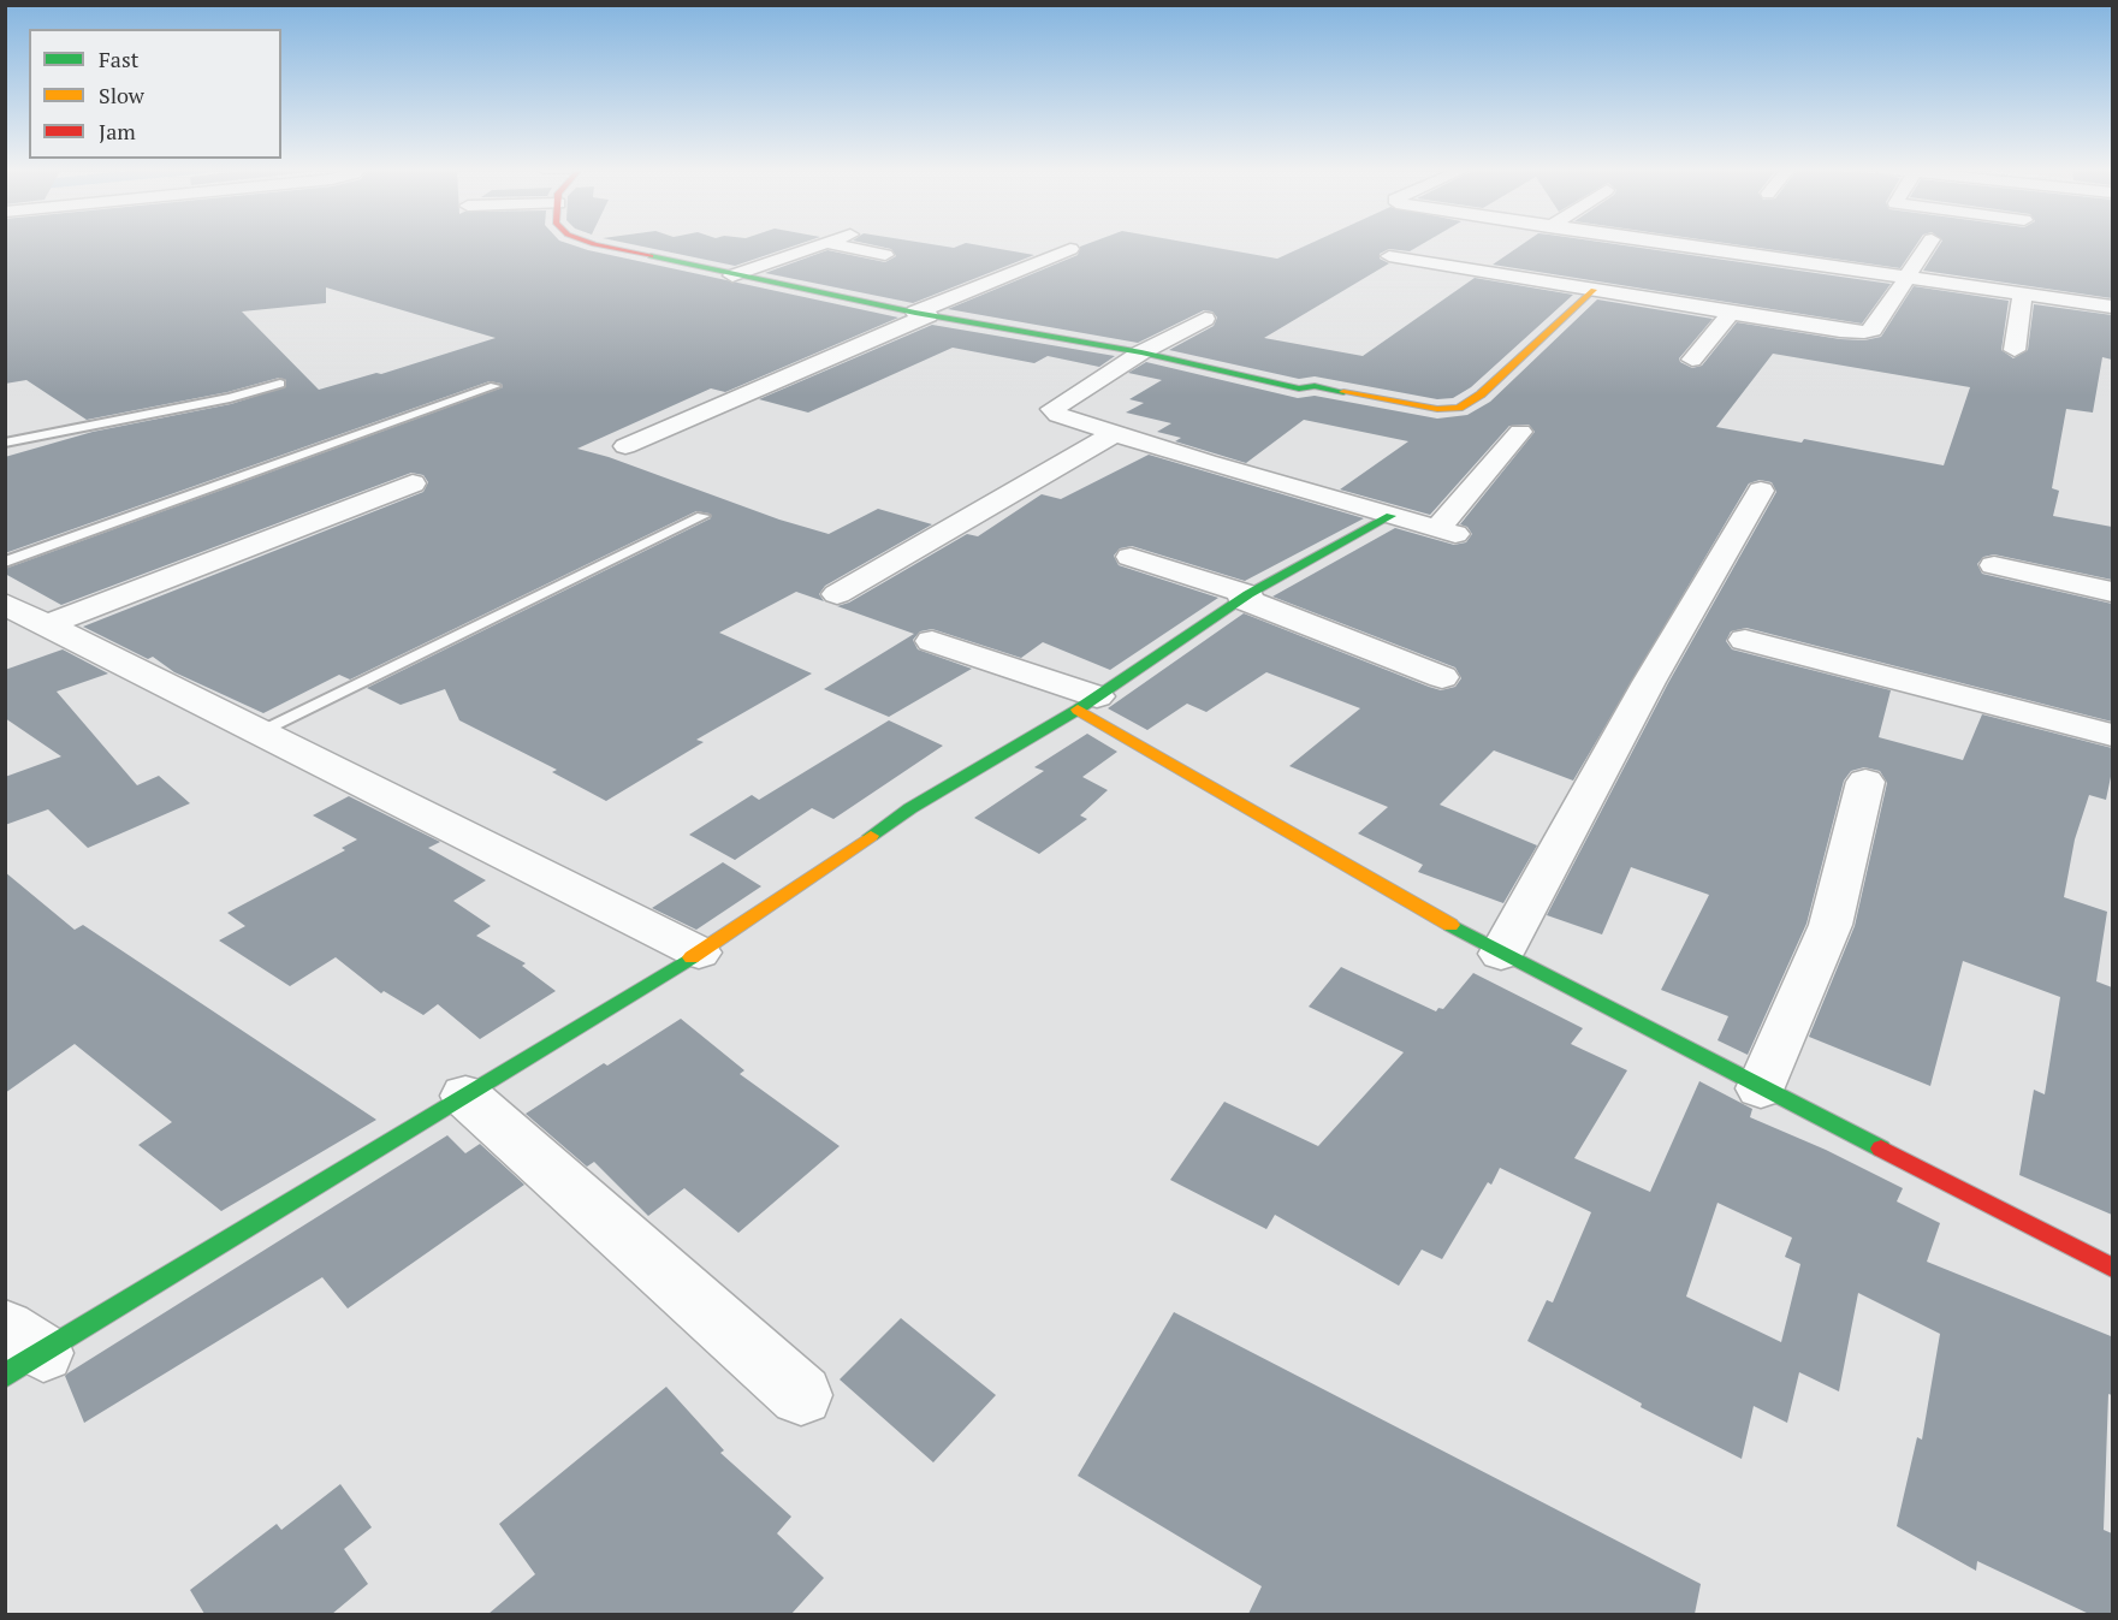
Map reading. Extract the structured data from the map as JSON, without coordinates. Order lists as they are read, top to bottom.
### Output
{
  "legend": ["Fast", "Slow", "Jam"]
}
